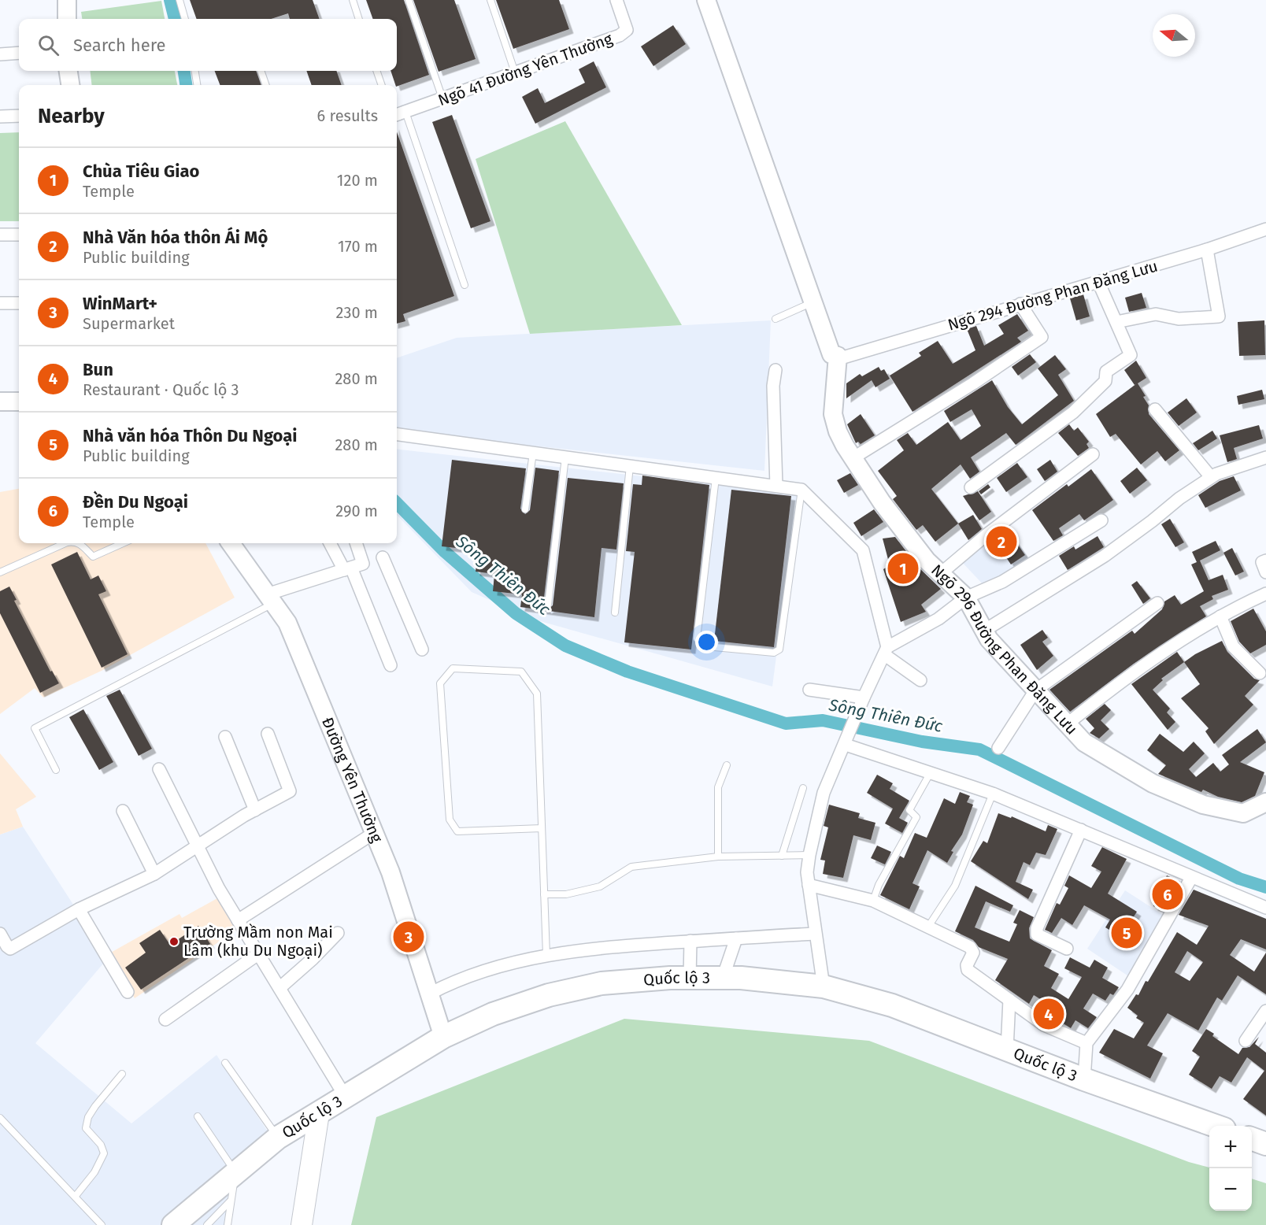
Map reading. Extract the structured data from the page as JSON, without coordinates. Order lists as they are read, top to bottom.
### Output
{
  "streets": {
    "highway": ["Quốc lộ 3"],
    "street": [
      "Ngõ 41 Đường Yên Thường",
      "Ngõ 294 Đường Phan Đăng Lưu",
      "Ngõ 296 Đường Phan Đăng Lưu",
      "Đường Yên Thường"
    ]
  },
  "crossings": [
    ["Ngõ 294 Đường Phan Đăng Lưu", "Ngõ 296 Đường Phan Đăng Lưu"],
    ["Đường Yên Thường", "Quốc lộ 3"]
  ],
  "water": ["Sông Thiên Đức"],
  "places": ["Trường Mầm non Mai Lâm (khu Du Ngoại)"],
  "north": "left",
  "page": {
    "search": "Search here",
    "heading": ["Nearby", "6 results"],
    "list": [
      {
        "mark": "1",
        "name": "Chùa Tiêu Giao",
        "note": "Temple",
        "value": "120 m"
      },
      {
        "mark": "2",
        "name": "Nhà Văn hóa thôn Ái Mộ",
        "note": "Public building",
        "value": "170 m"
      },
      {
        "mark": "3",
        "name": "WinMart+",
        "note": "Supermarket",
        "value": "230 m"
      },
      {
        "mark": "4",
        "name": "Bun",
        "note": "Restaurant · Quốc lộ 3",
        "value": "280 m"
      },
      {
        "mark": "5",
        "name": "Nhà văn hóa Thôn Du Ngoại",
        "note": "Public building",
        "value": "280 m"
      },
      {
        "mark": "6",
        "name": "Đền Du Ngoại",
        "note": "Temple",
        "value": "290 m"
      }
    ],
    "pins": [
      "2",
      "1",
      "6",
      "5",
      "3",
      "4"
    ],
    "map_buttons": ["+", "−"]
  }
}
